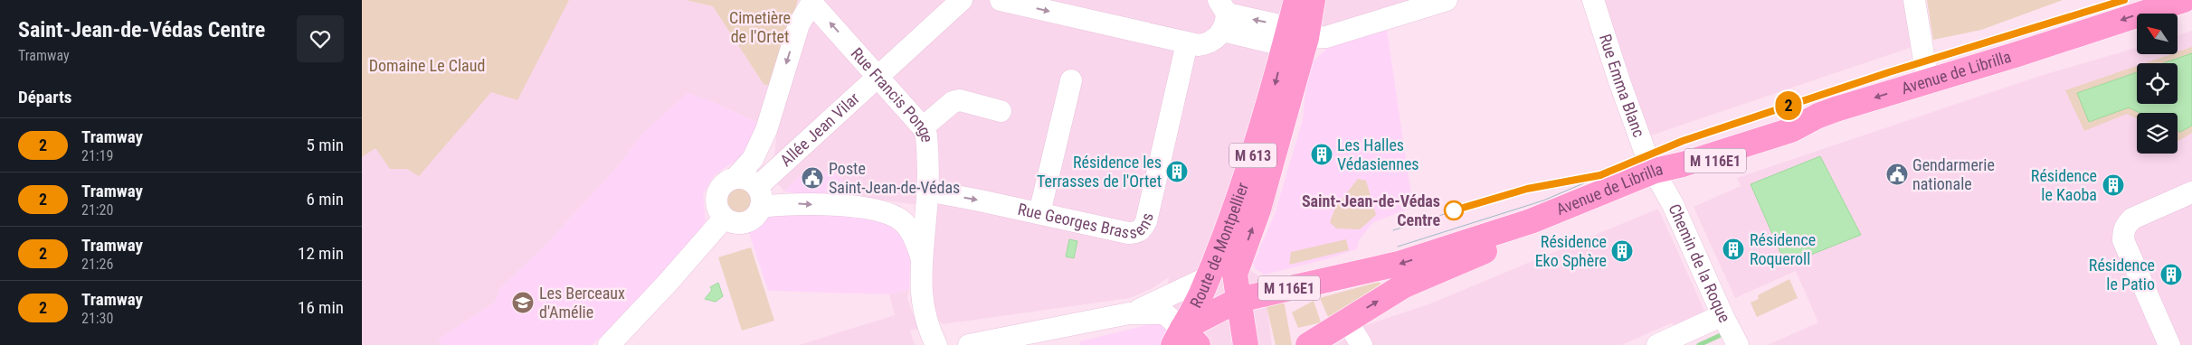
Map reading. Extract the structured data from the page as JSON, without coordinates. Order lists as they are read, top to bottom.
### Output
{
  "streets": {
    "main road": [
      "Avenue de Librilla",
      "M 613",
      "M 116E1",
      "Route de Montpellier"
    ],
    "street": [
      "Rue Emma Blanc",
      "Rue Francis Ponge",
      "Allée Jean Vilar",
      "Rue Georges Brassens",
      "Chemin de la Roque"
    ]
  },
  "crossings": [
    ["Avenue de Librilla", "Rue Emma Blanc"],
    ["Avenue de Librilla", "M 613"],
    ["Avenue de Librilla", "M 116E1"],
    ["Avenue de Librilla", "Route de Montpellier"],
    ["Avenue de Librilla", "Chemin de la Roque"],
    ["Rue Emma Blanc", "Chemin de la Roque"],
    ["Rue Francis Ponge", "Allée Jean Vilar"],
    ["Rue Francis Ponge", "Rue Georges Brassens"],
    ["M 613", "M 116E1"],
    ["M 613", "Route de Montpellier"],
    ["M 116E1", "Route de Montpellier"]
  ],
  "parks": ["Cimetière de l'Ortet", "Domaine Le Claud"],
  "places": {
    "building": [
      "Les Halles Védasiennes",
      "Résidence les Terrasses de l'Ortet",
      "Résidence le Kaoba",
      "Résidence Roqueroll",
      "Résidence Eko Sphère",
      "Résidence le Patio"
    ],
    "public building": ["Gendarmerie nationale", "Poste Saint-Jean-de-Védas"],
    "other": ["Saint-Jean-de-Védas Centre"],
    "school or university": ["Les Berceaux d'Amélie"]
  },
  "lines": ["tram line 2"],
  "north": "top left",
  "page": {
    "heading": [
      ["Saint-Jean-de-Védas Centre", "Tramway"],
      "Départs"
    ],
    "on_map": "2",
    "list": [
      {
        "mark": "2",
        "name": "Tramway",
        "note": "21:19",
        "value": "5 min"
      },
      {
        "mark": "2",
        "name": "Tramway",
        "note": "21:20",
        "value": "6 min"
      },
      {
        "mark": "2",
        "name": "Tramway",
        "note": "21:26",
        "value": "12 min"
      },
      {
        "mark": "2",
        "name": "Tramway",
        "note": "21:30",
        "value": "16 min"
      }
    ]
  }
}
